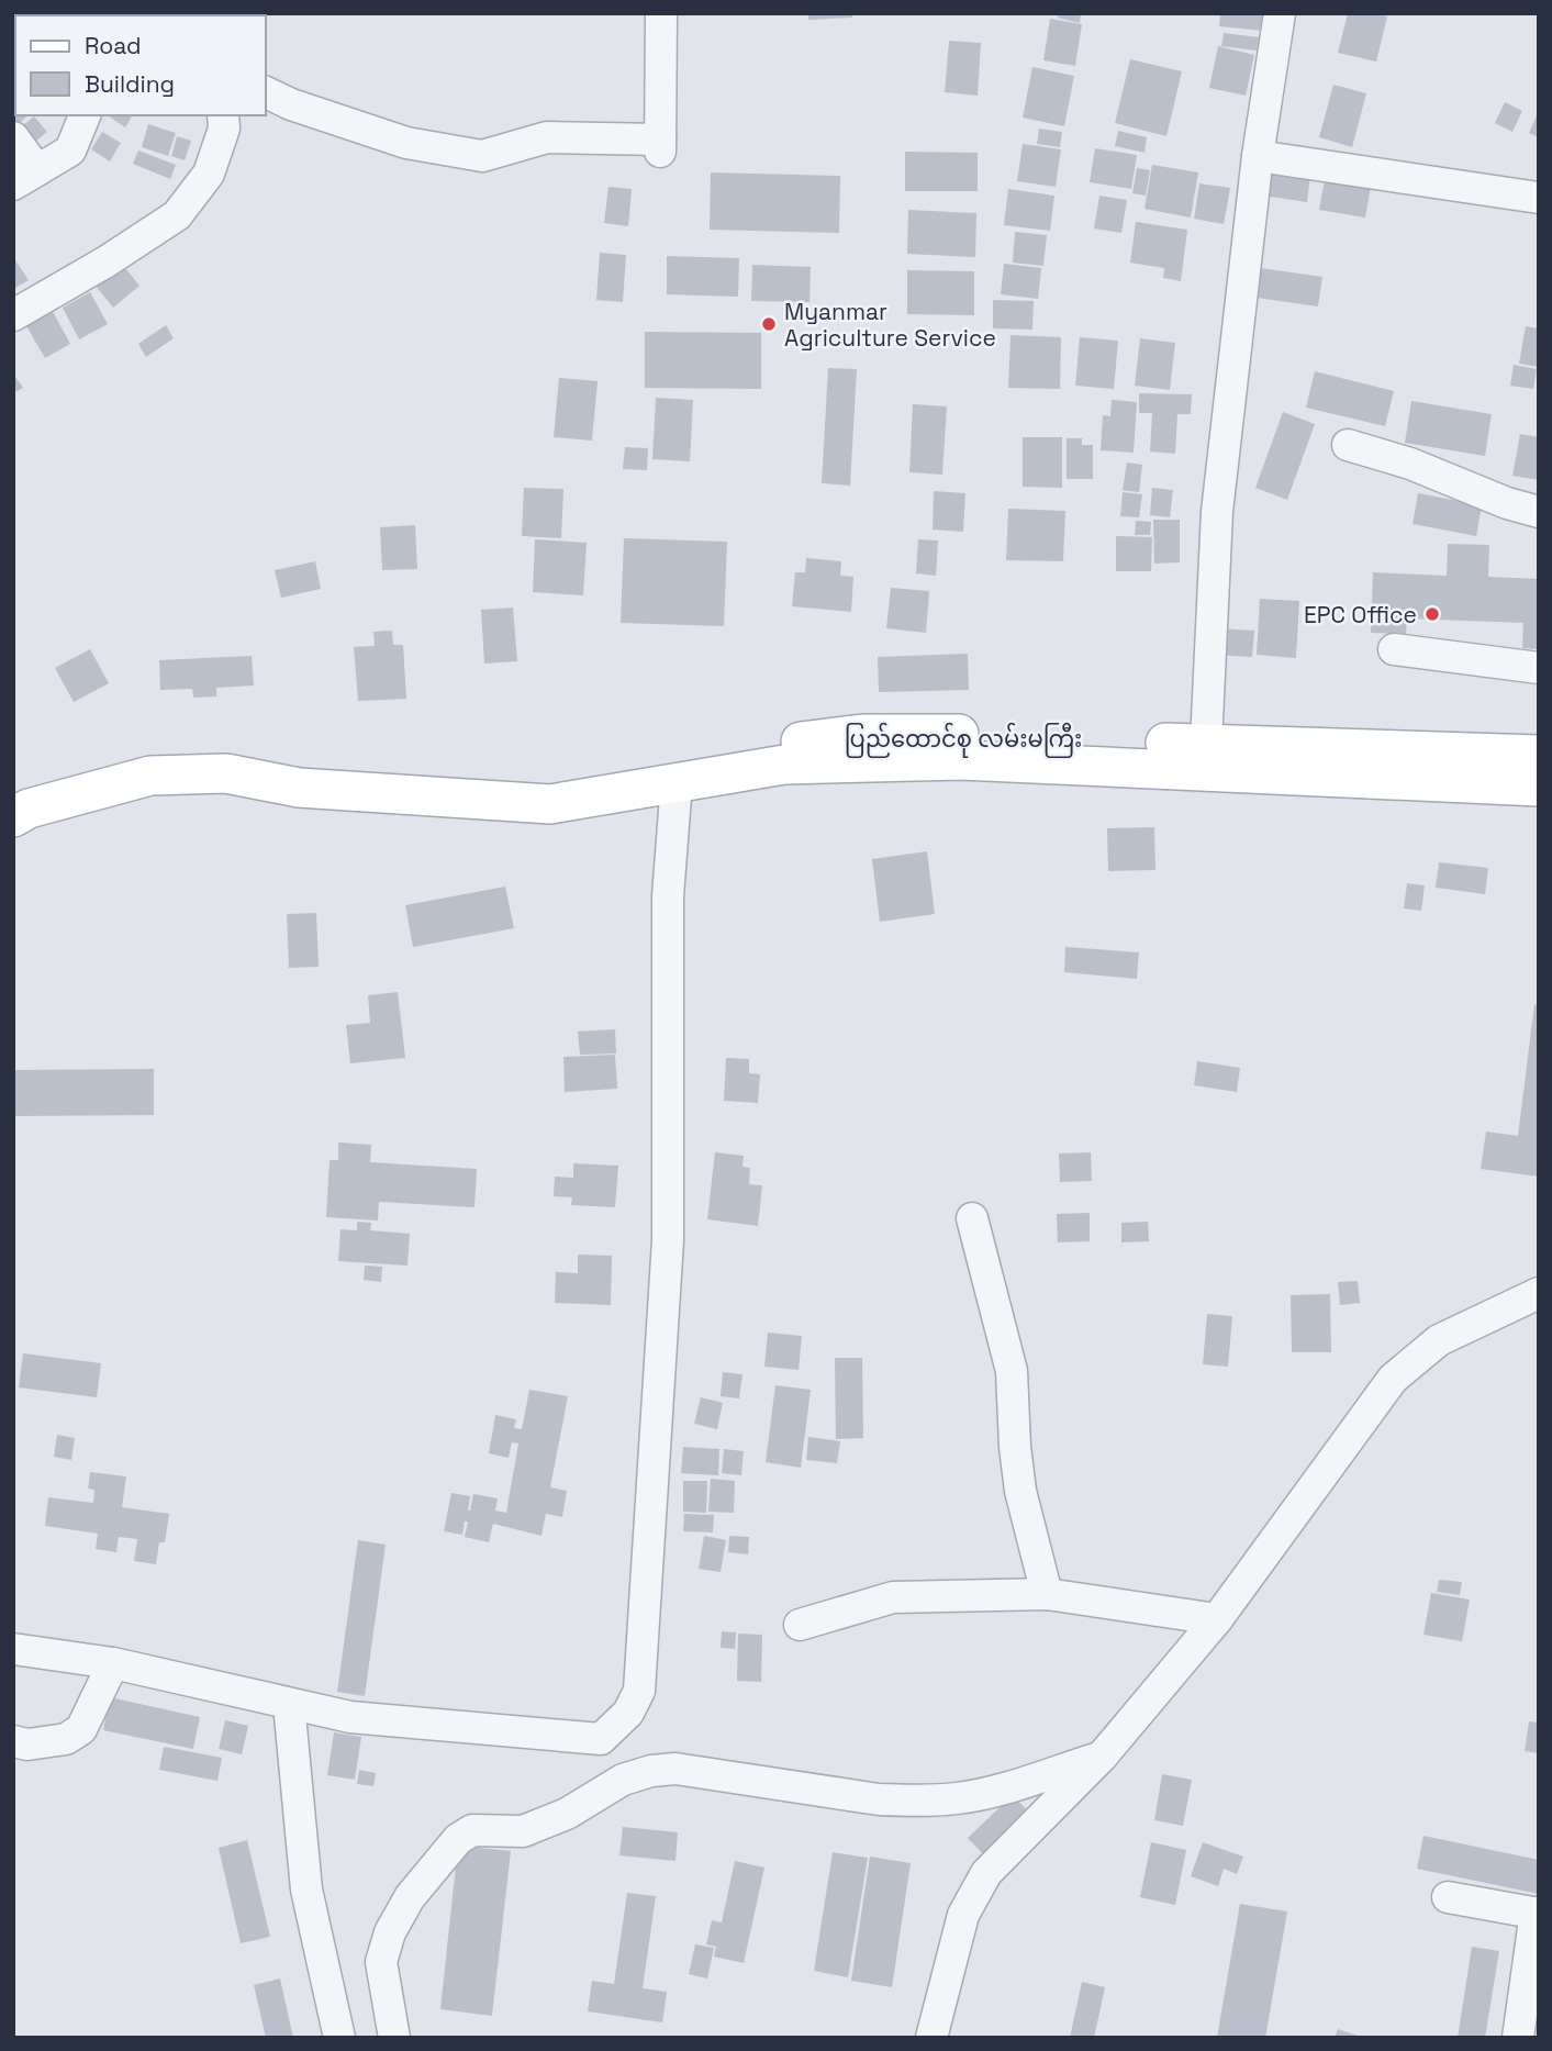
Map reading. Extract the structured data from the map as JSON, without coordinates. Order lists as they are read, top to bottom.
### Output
{
  "streets": {
    "main road": ["ပြည်ထောင်စု လမ်းမကြီး"]
  },
  "places": ["Myanmar Agriculture Service", "EPC Office"],
  "legend": ["Road", "Building"]
}
